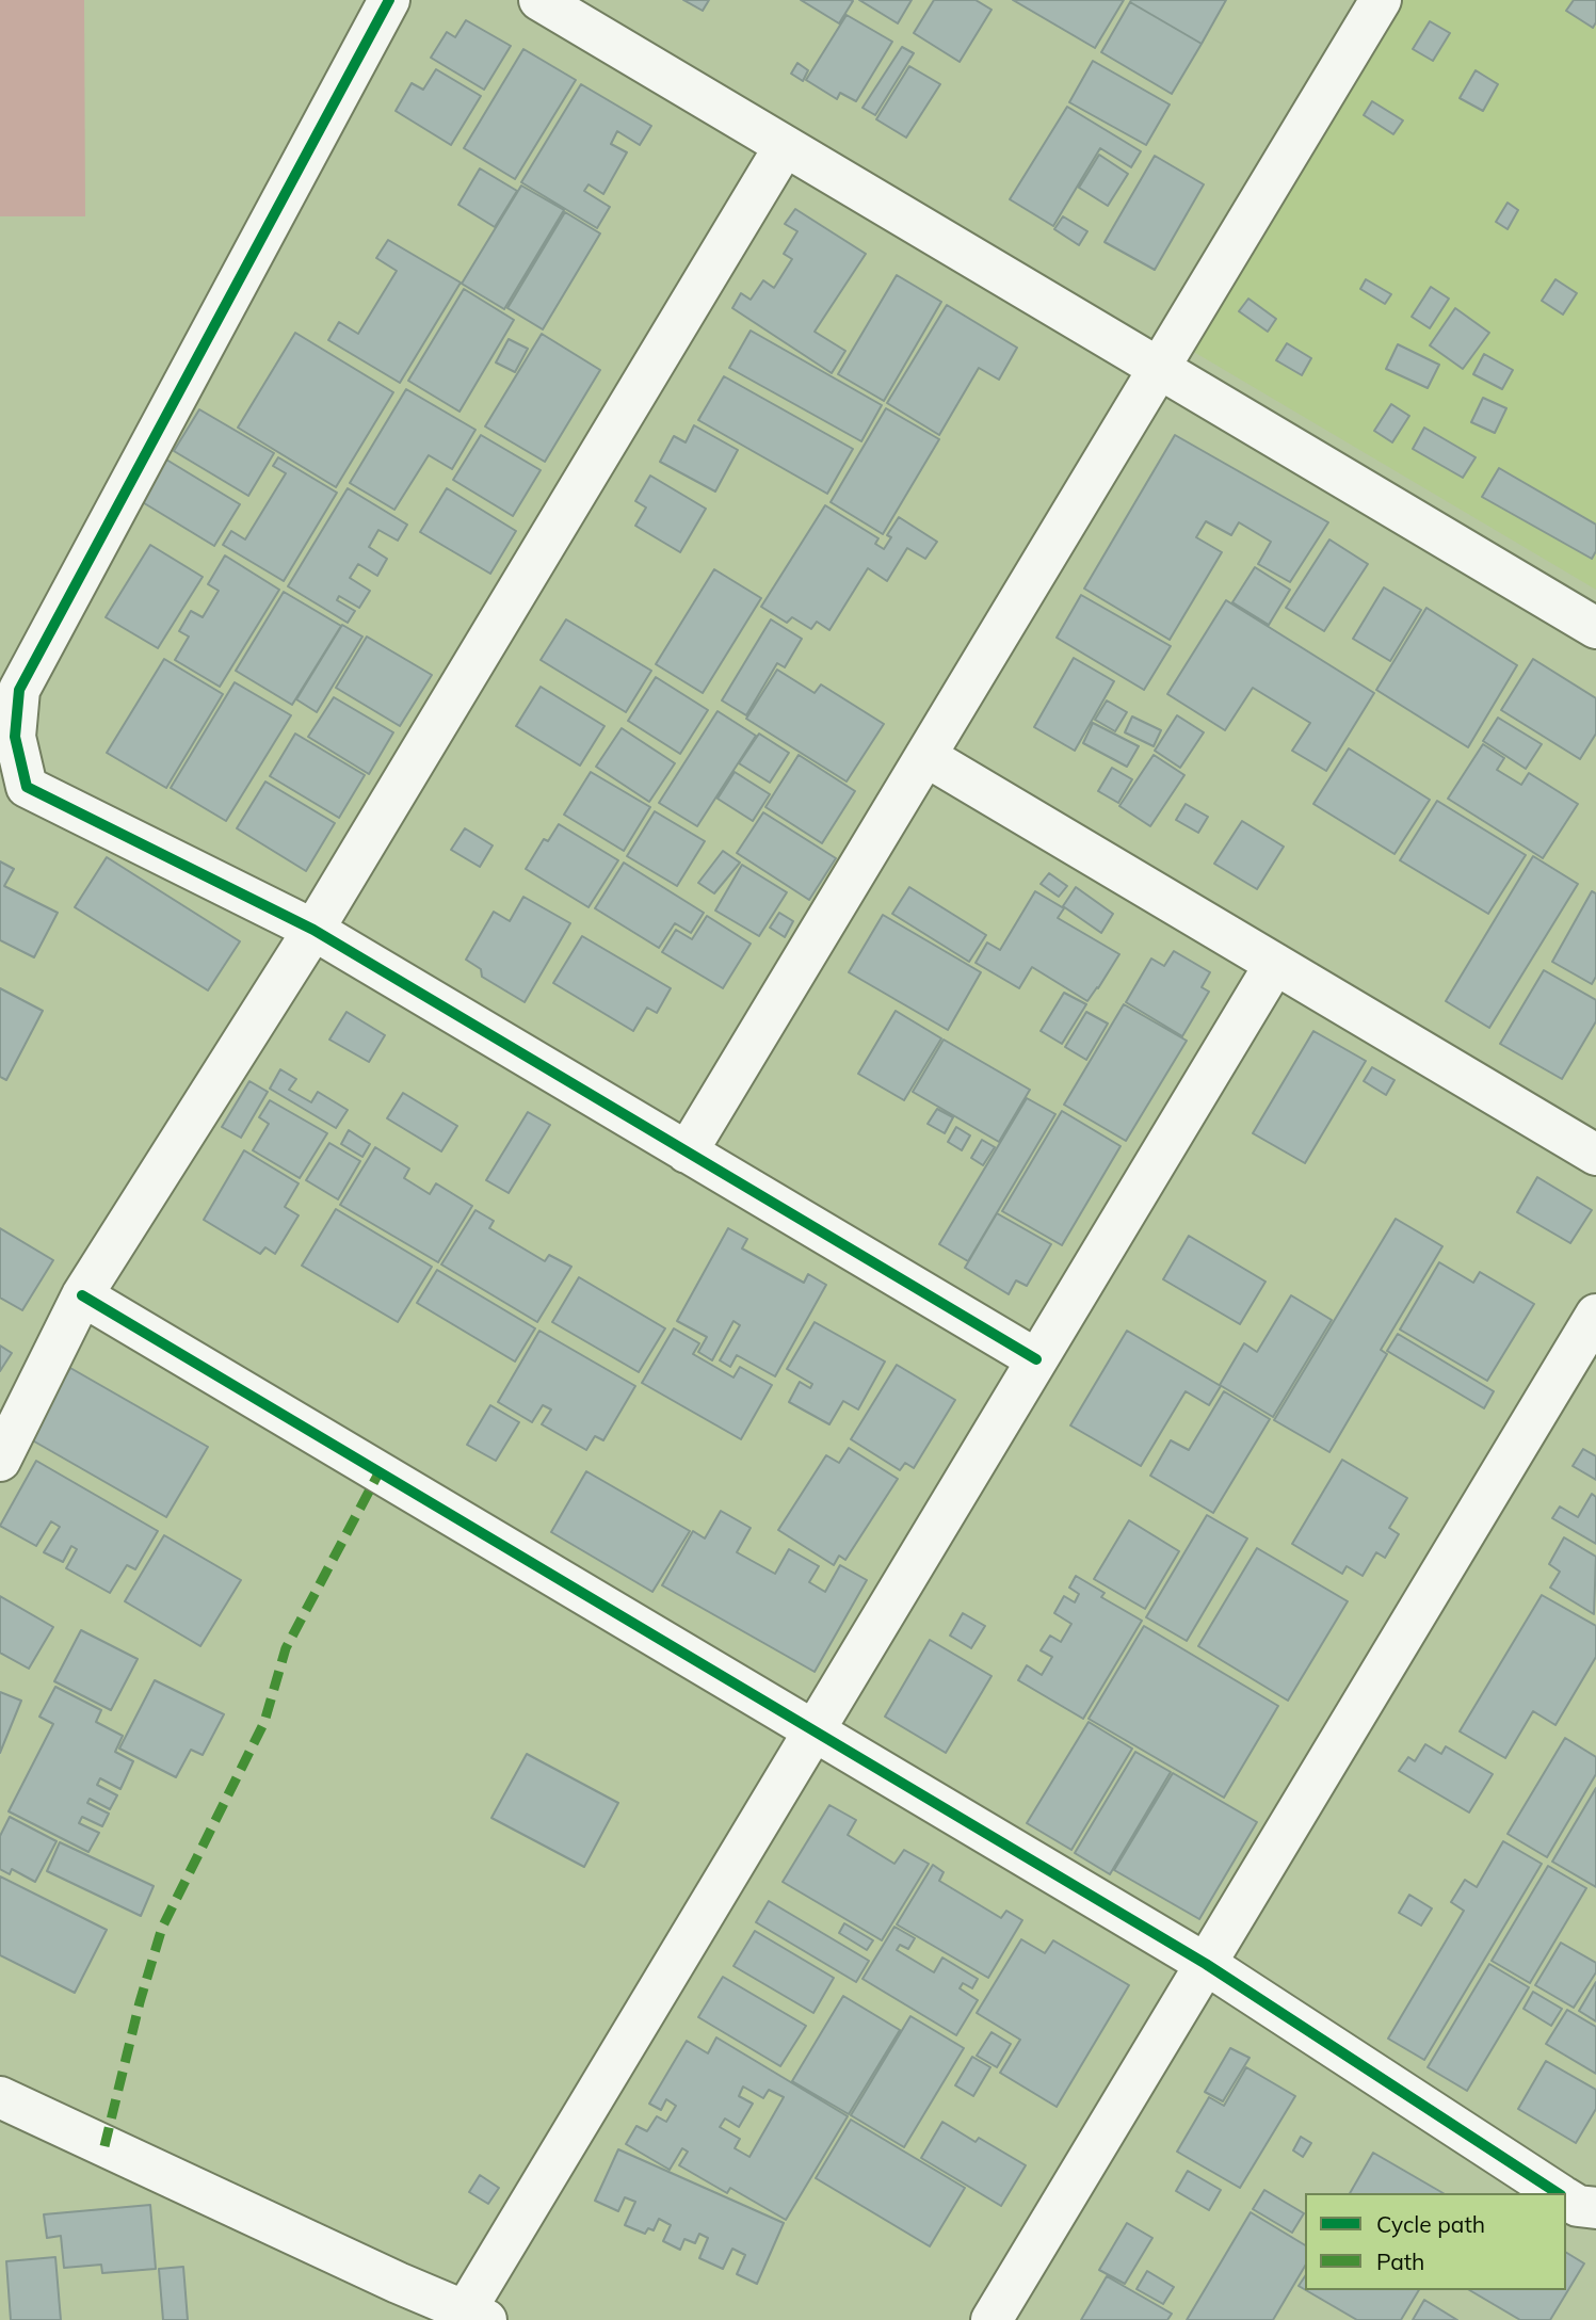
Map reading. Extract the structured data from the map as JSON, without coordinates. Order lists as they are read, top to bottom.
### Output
{
  "legend": ["Cycle path", "Path"]
}
